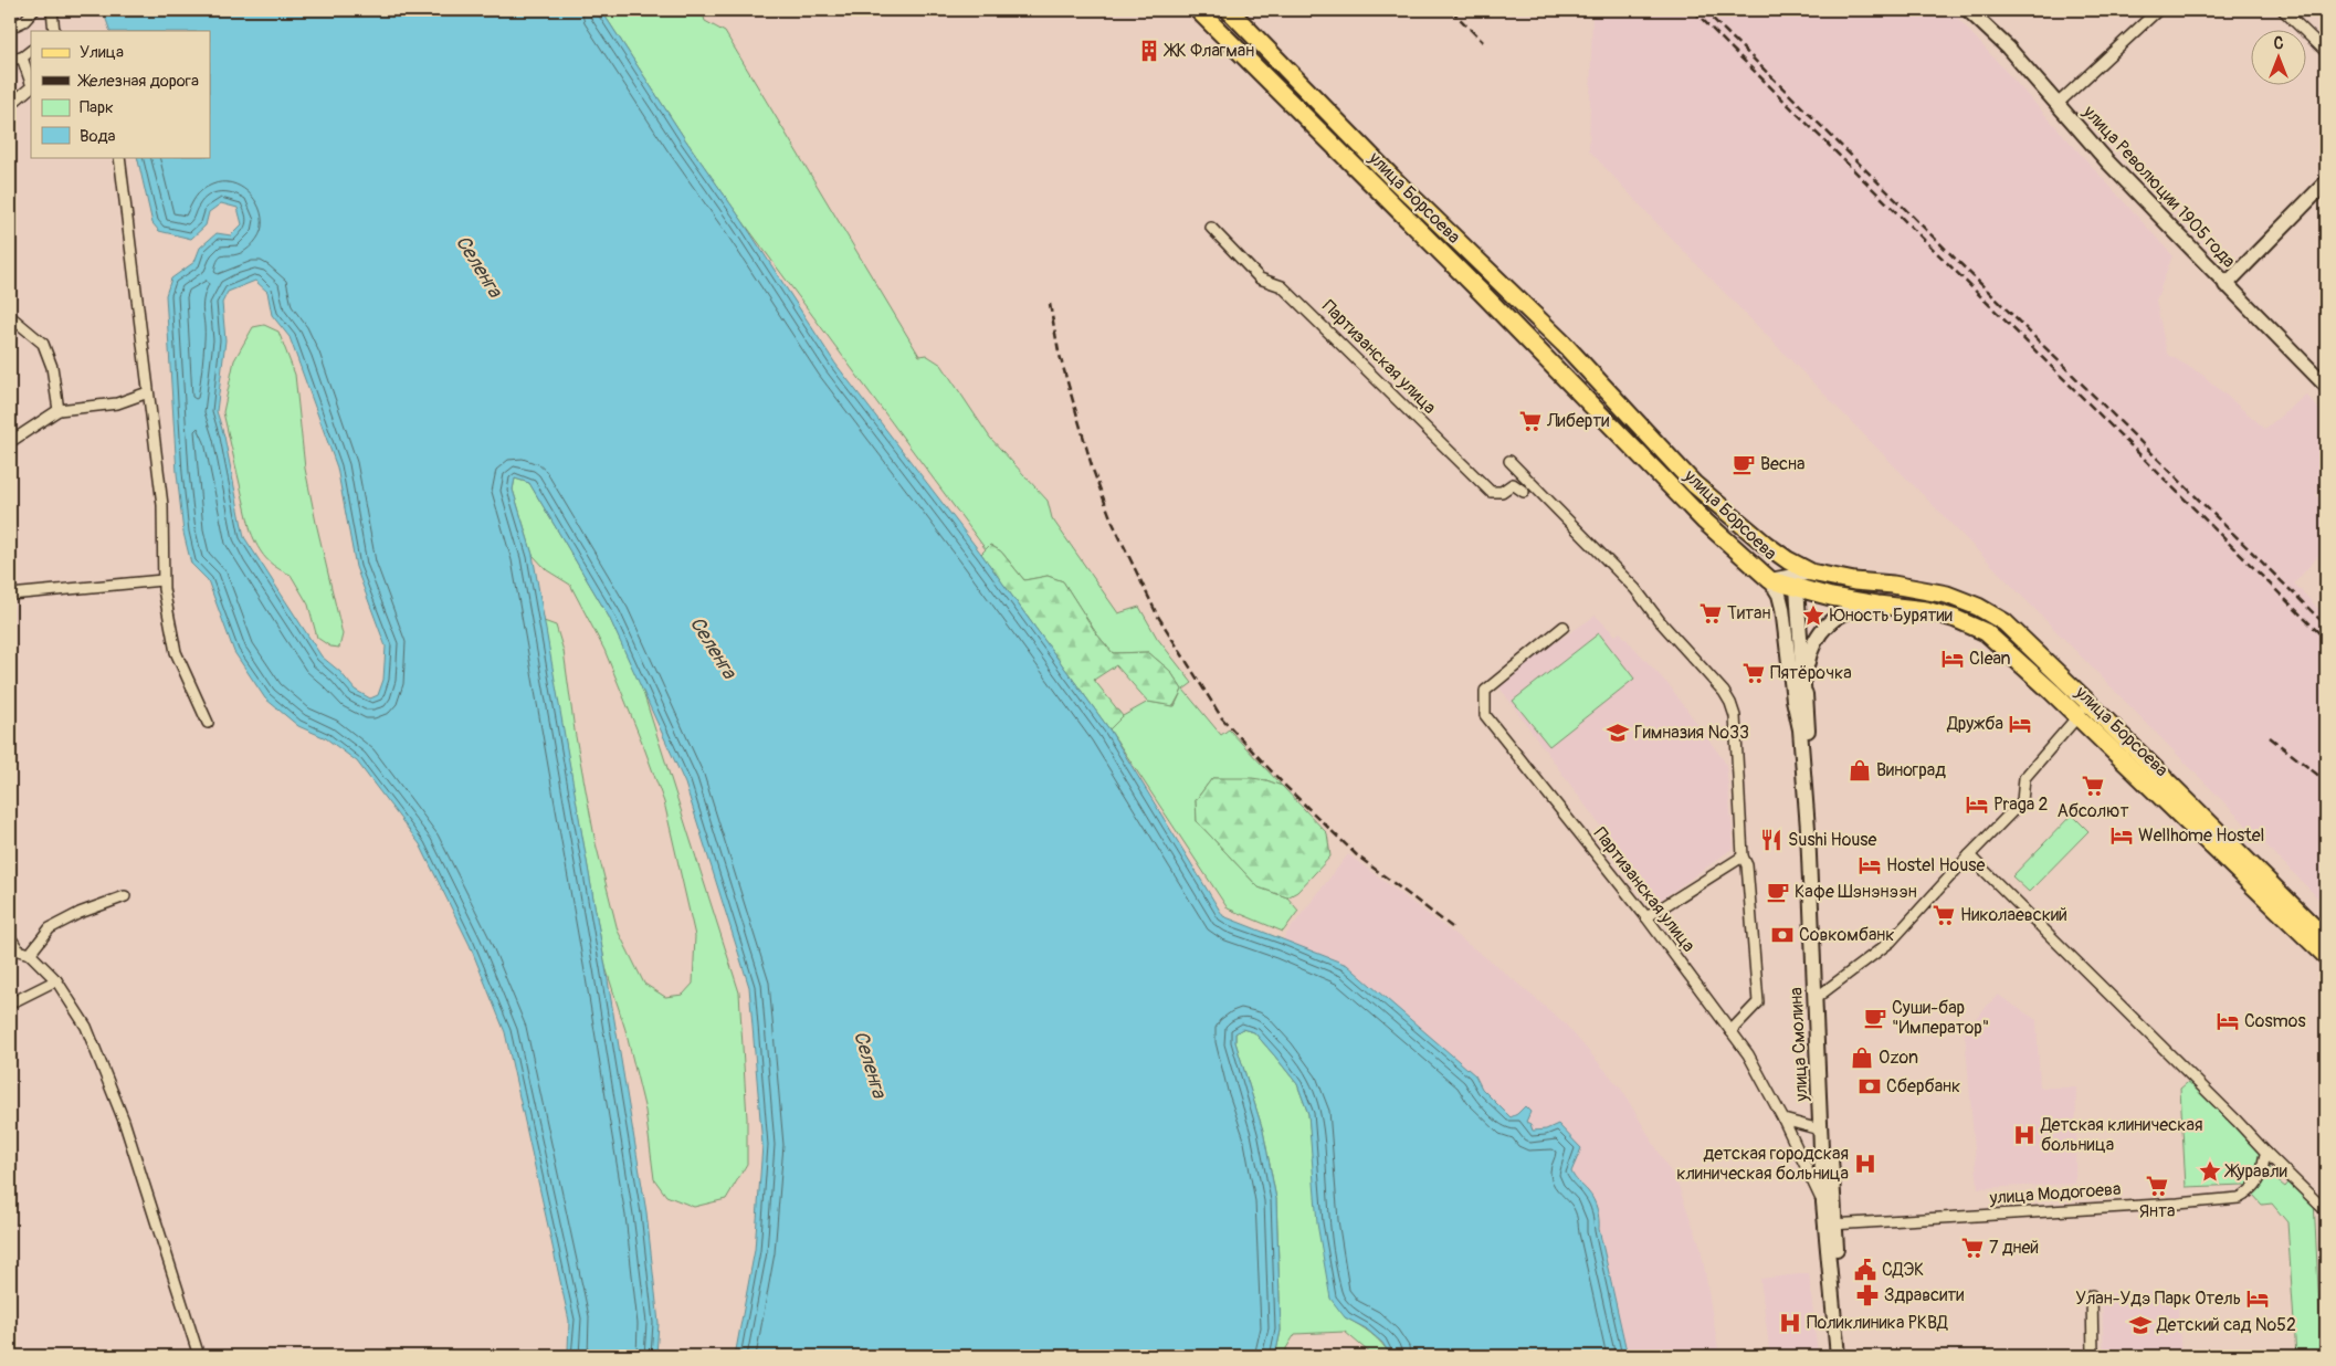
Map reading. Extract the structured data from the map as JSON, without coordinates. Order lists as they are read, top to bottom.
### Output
{
  "streets": {
    "main road": ["улица Революции 1905 года", "улица Борсоева", "улица Смолина"],
    "street": ["Партизанская улица", "улица Модогоева"]
  },
  "crossings": [
    ["улица Борсоева", "улица Смолина"],
    ["Партизанская улица", "улица Смолина"],
    ["улица Смолина", "улица Модогоева"]
  ],
  "water": ["Селенга"],
  "places": {
    "building": ["ЖК Флагман"],
    "supermarket": [
      "Либерти",
      "Титан",
      "Пятёрочка",
      "Абсолют",
      "Николаевский",
      "Янта",
      "7 дней"
    ],
    "cafe": ["Весна", "Кафе Шэнэнээн", "Суши-бар \"Император\""],
    "place": ["Юность Бурятии", "Журавли"],
    "hotel": [
      "Clean",
      "Дружба",
      "Praga 2",
      "Wellhome Hostel",
      "Hostel House",
      "Cosmos",
      "Улан-Удэ Парк Отель"
    ],
    "school or university": ["Гимназия №33", "Детский сад №52"],
    "shop": ["Виноград", "Ozon"],
    "restaurant": ["Sushi House"],
    "bank": ["Совкомбанк", "Сбербанк"],
    "hospital": ["Детская клиническая больница", "детская городская клиническая больница", "Поликлиника РКВД"],
    "public building": ["СДЭК"],
    "pharmacy": ["Здравсити"]
  },
  "legend": [
    "Улица",
    "Железная дорога",
    "Парк",
    "Вода"
  ],
  "north": "top"
}
